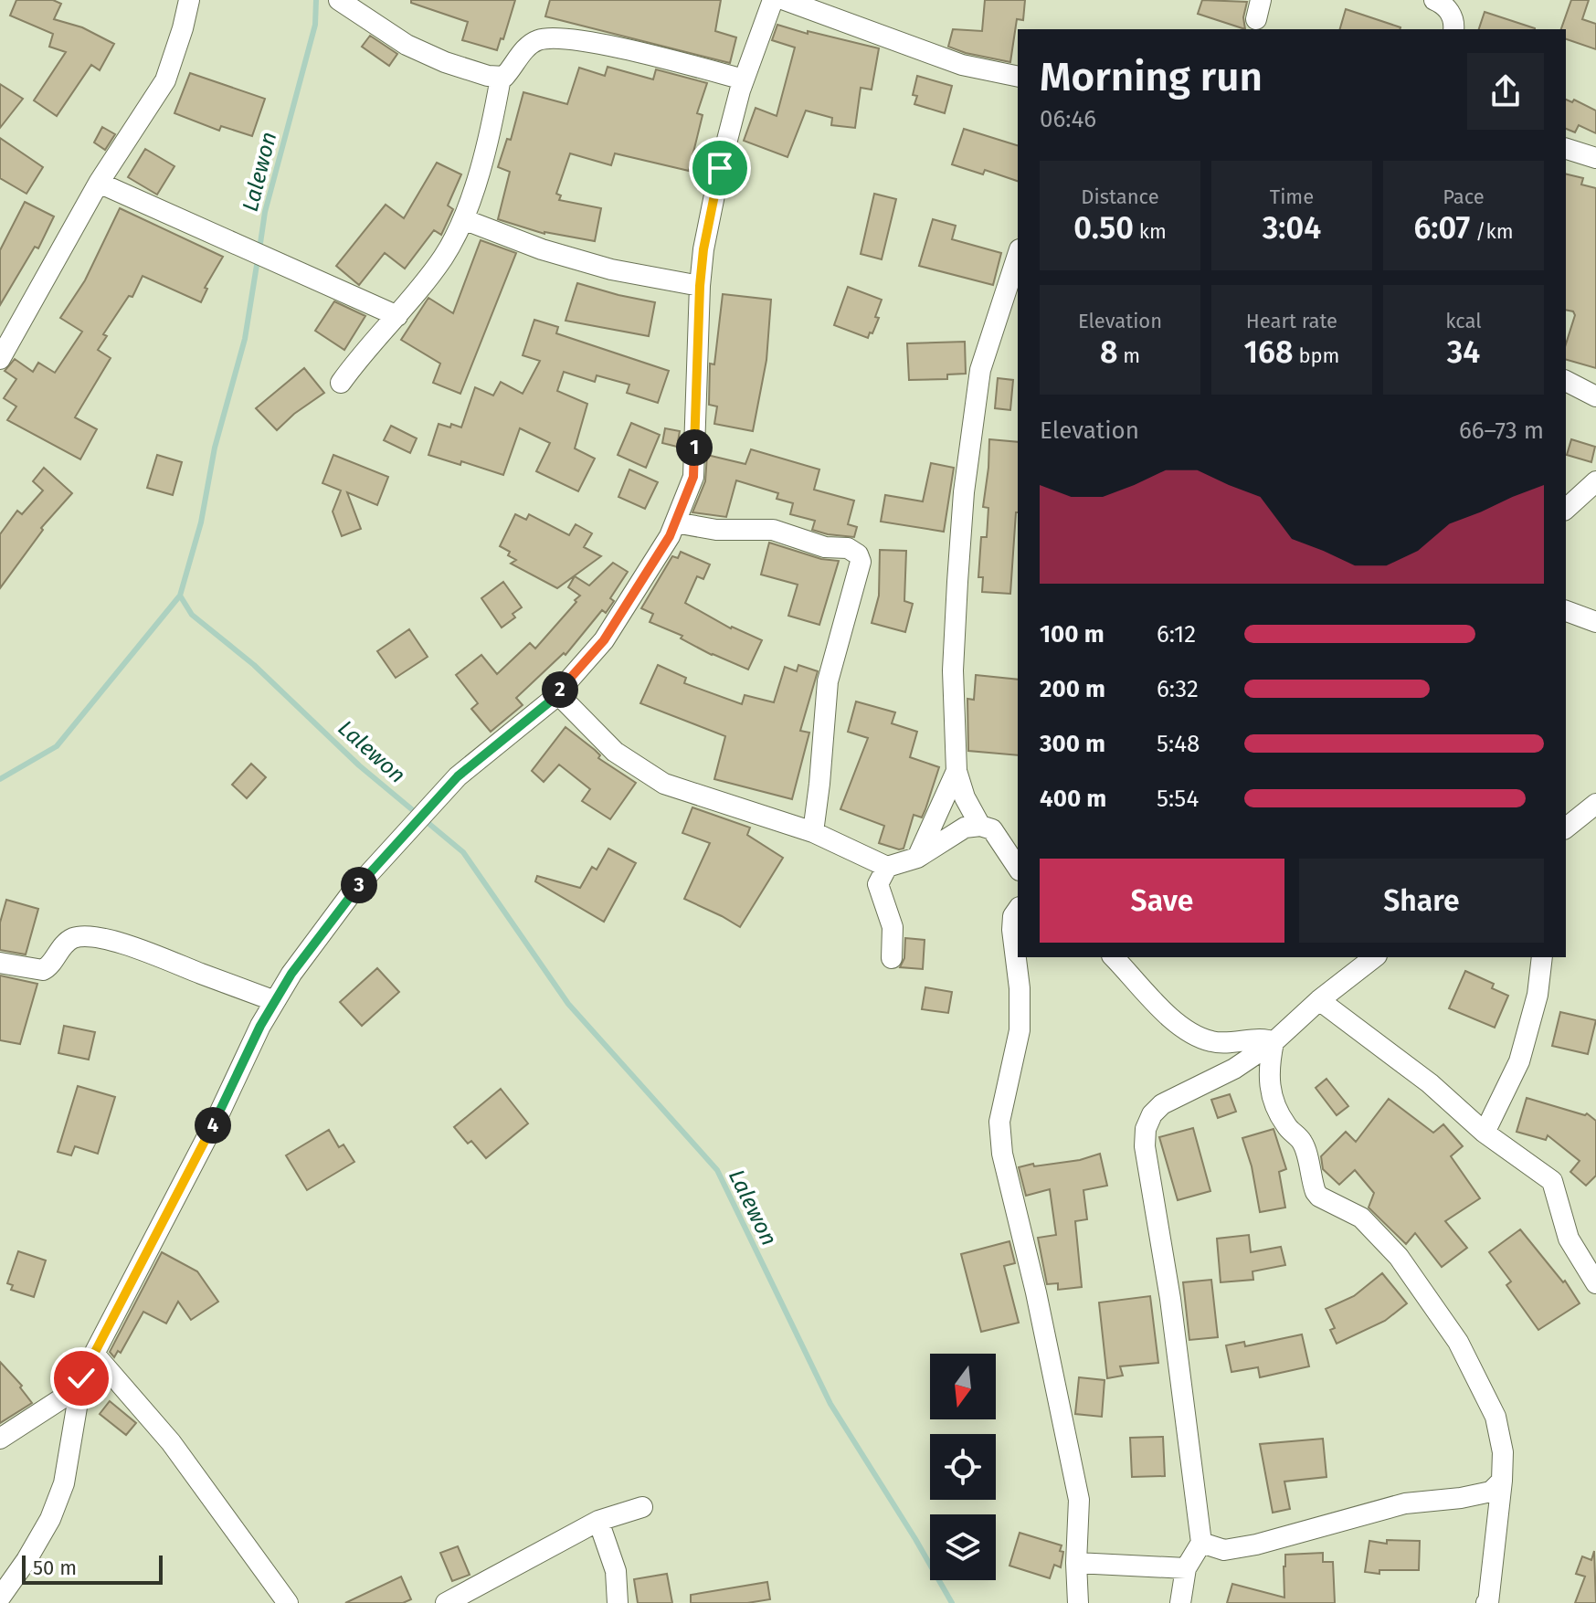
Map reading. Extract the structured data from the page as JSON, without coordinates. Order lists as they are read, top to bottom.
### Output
{
  "water": ["Lalewon"],
  "scale_bar": "50 m",
  "north": "bottom",
  "page": {
    "heading": ["Morning run", "06:46"],
    "stats": [
      ["Distance", "0.50 km"],
      ["Time", "3:04"],
      ["Pace", "6:07 /km"],
      ["Elevation", "8 m"],
      ["Heart rate", "168 bpm"],
      ["kcal", "34"]
    ],
    "chart": ["Elevation", "66–73 m"],
    "pins": [
      "1",
      "2",
      "3",
      "4"
    ],
    "list": [
      {
        "name": "100 m",
        "note": "6:12"
      },
      {
        "name": "200 m",
        "note": "6:32"
      },
      {
        "name": "300 m",
        "note": "5:48"
      },
      {
        "name": "400 m",
        "note": "5:54"
      }
    ],
    "buttons": ["Save", "Share"],
    "scale": "50 m"
  }
}
